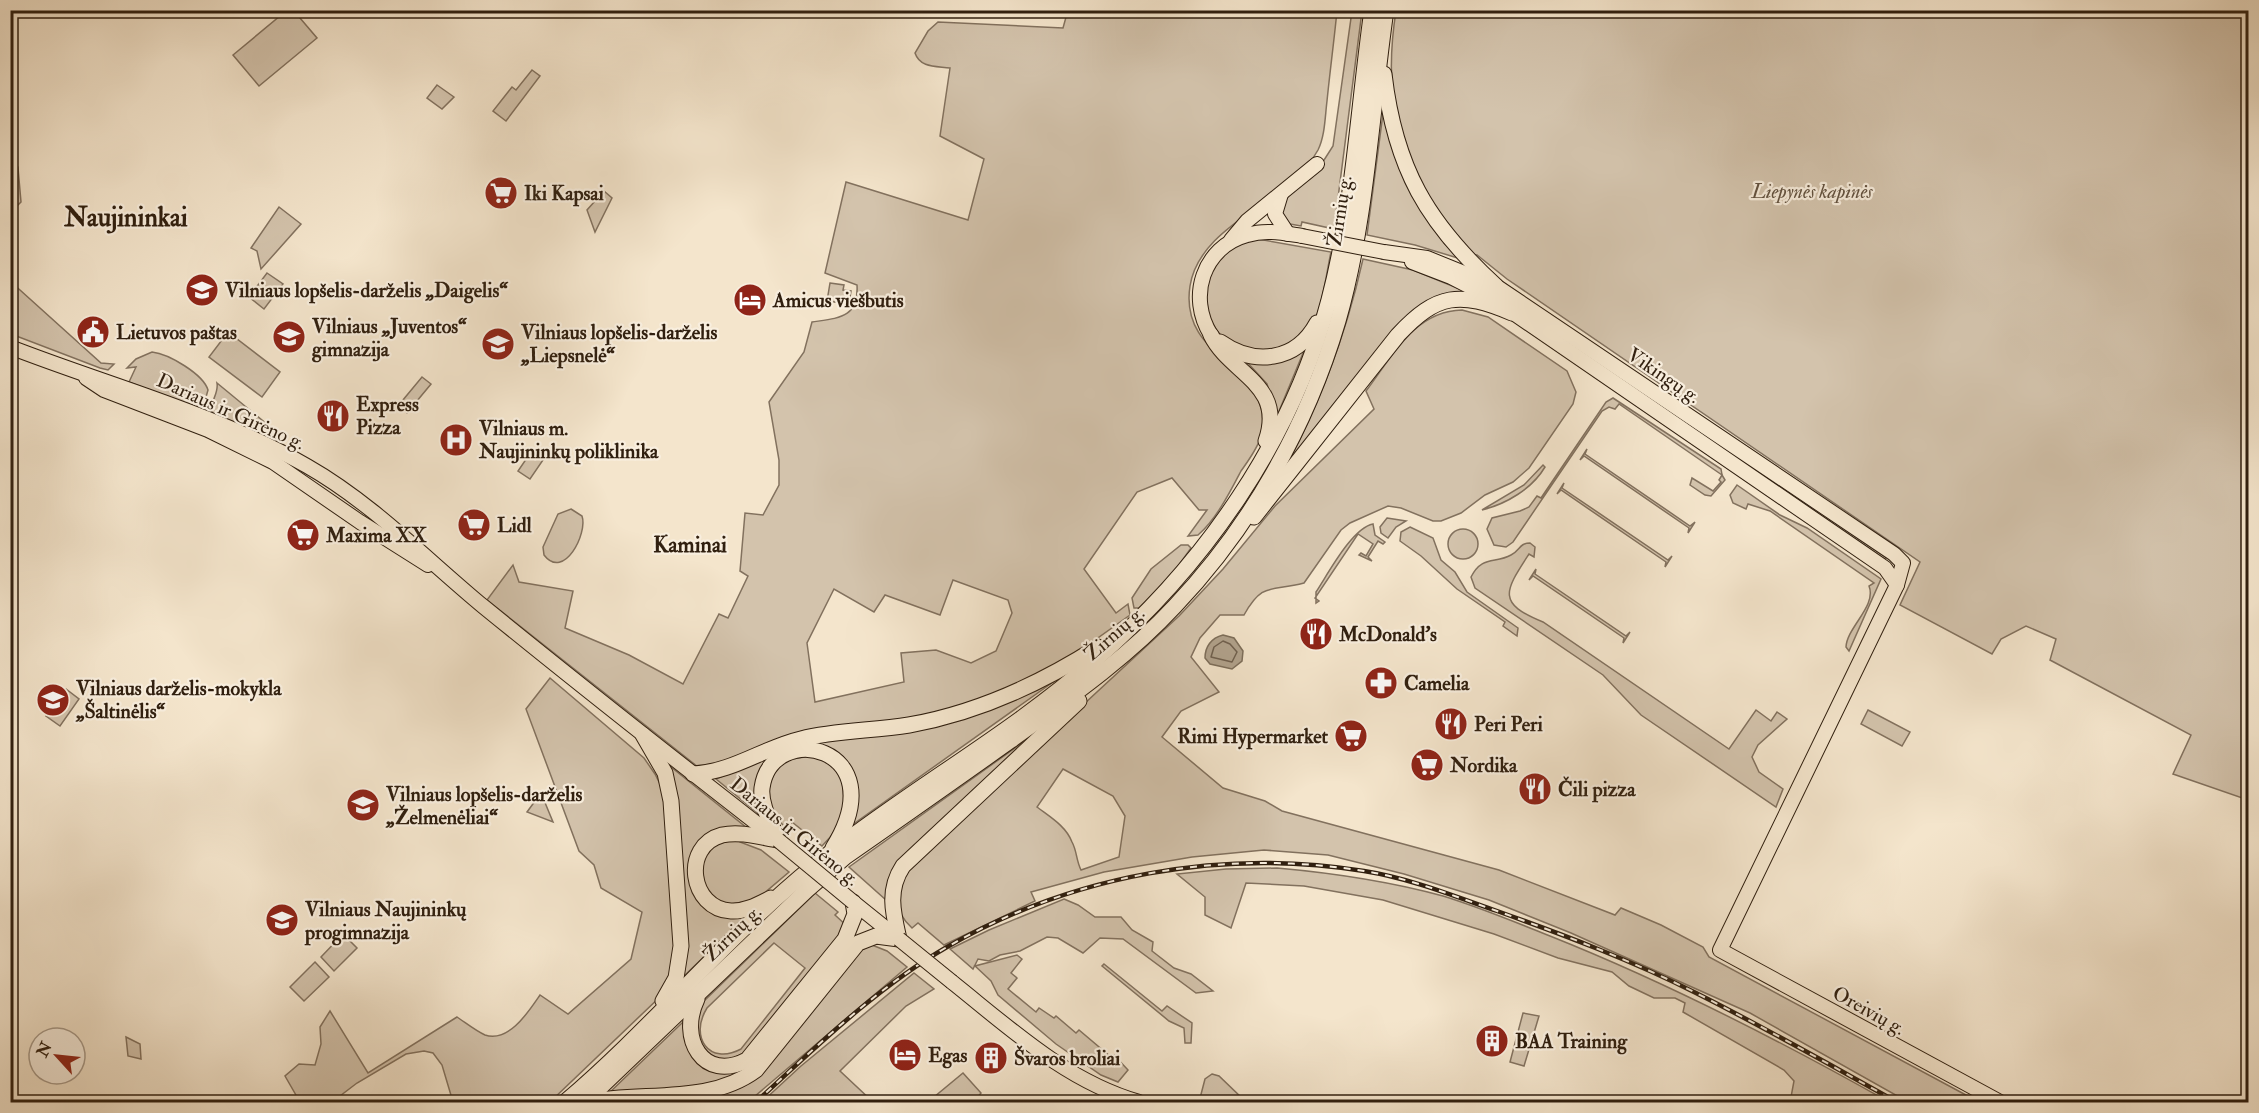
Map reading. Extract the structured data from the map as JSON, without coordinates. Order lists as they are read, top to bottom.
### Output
{
  "streets": {
    "highway": ["Žirnių g."],
    "main road": ["Vikingų g.", "Dariaus ir Girėno g.", "Oreivių g."]
  },
  "crossings": [
    ["Vikingų g.", "Oreivių g."]
  ],
  "districts": ["Naujininkai", "Kaminai"],
  "parks": ["Liepynės kapinės"],
  "places": {
    "supermarket": [
      "Iki Kapsai",
      "Lidl",
      "Maxima XX",
      "Rimi Hypermarket",
      "Nordika"
    ],
    "school or university": [
      "Vilniaus lopšelis-darželis „Daigelis“",
      "Vilniaus „Juventos“ gimnazija",
      "Vilniaus lopšelis-darželis „Liepsnelė“",
      "Vilniaus darželis-mokykla „Šaltinėlis“",
      "Vilniaus lopšelis-darželis „Želmenėliai“",
      "Vilniaus Naujininkų progimnazija"
    ],
    "hotel": ["Amicus viešbutis", "Egas"],
    "public building": ["Lietuvos paštas"],
    "restaurant": [
      "Express Pizza",
      "McDonald's",
      "Peri Peri",
      "Čili pizza"
    ],
    "hospital": ["Vilniaus m. Naujininkų poliklinika"],
    "pharmacy": ["Camelia"],
    "building": ["BAA Training", "Švaros broliai"]
  },
  "north": "top left"
}
